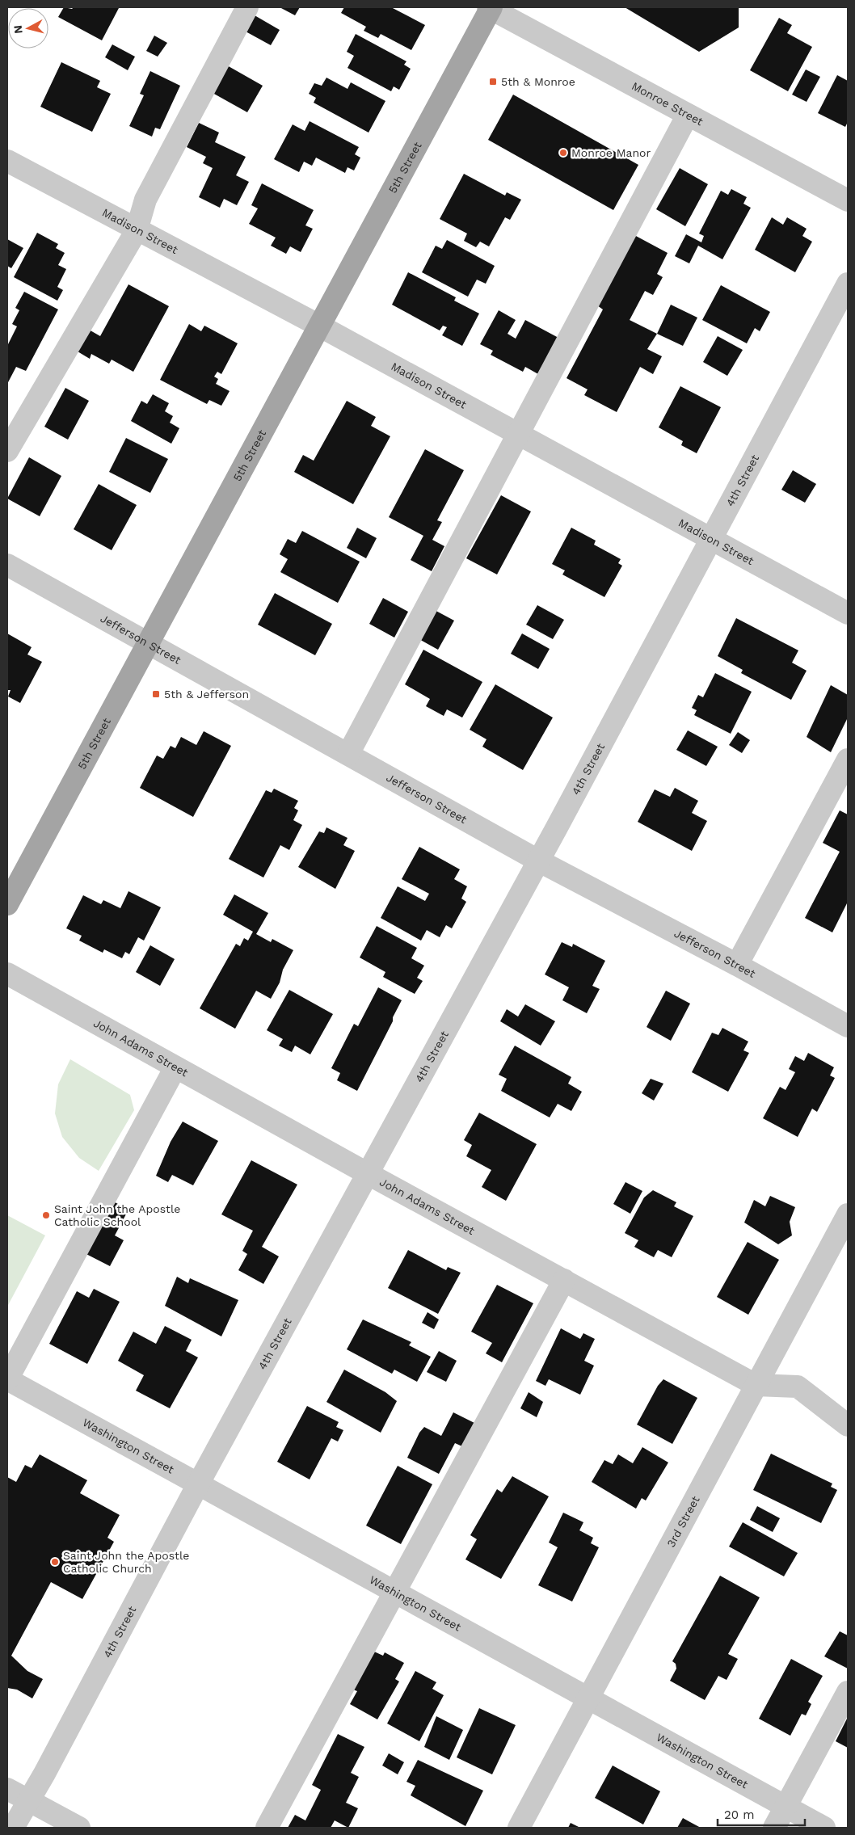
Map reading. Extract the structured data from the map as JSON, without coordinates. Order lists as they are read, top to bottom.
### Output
{
  "streets": {
    "main road": ["5th Street"],
    "street": [
      "Monroe Street",
      "Madison Street",
      "4th Street",
      "Jefferson Street",
      "John Adams Street",
      "Washington Street",
      "3rd Street"
    ]
  },
  "crossings": [
    ["Monroe Street", "5th Street"],
    ["5th Street", "Madison Street"],
    ["5th Street", "Jefferson Street"],
    ["Madison Street", "4th Street"],
    ["4th Street", "Jefferson Street"],
    ["4th Street", "John Adams Street"],
    ["4th Street", "Washington Street"],
    ["John Adams Street", "3rd Street"],
    ["Washington Street", "3rd Street"]
  ],
  "places": {
    "transit": ["5th & Monroe", "5th & Jefferson"],
    "other": ["Monroe Manor", "Saint John the Apostle Catholic School", "Saint John the Apostle Catholic Church"]
  },
  "scale_bar": "20 m",
  "north": "left"
}
